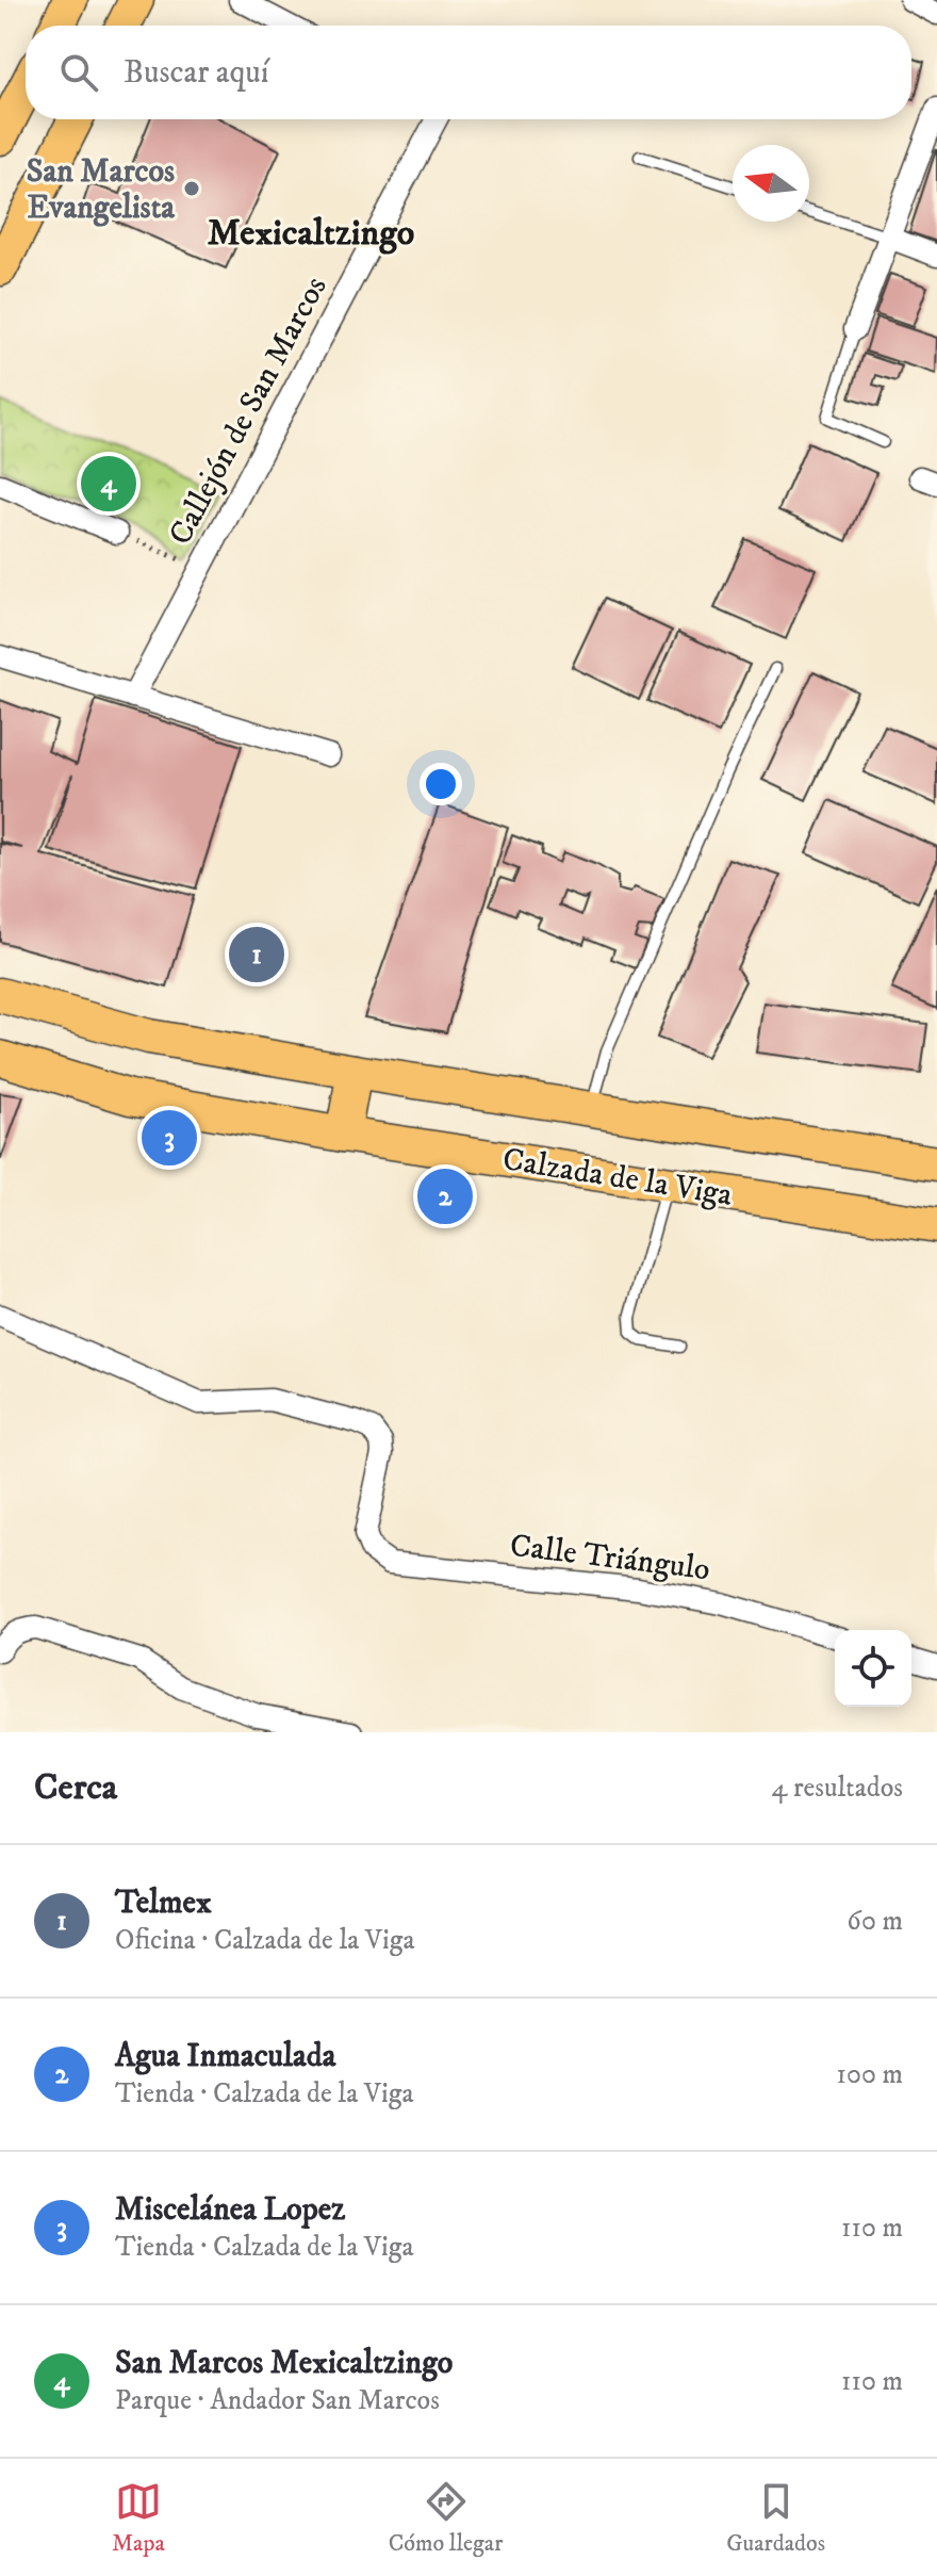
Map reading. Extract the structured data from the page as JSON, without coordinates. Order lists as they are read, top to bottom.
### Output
{
  "streets": {
    "main road": ["Calzada de la Viga"],
    "street": ["Callejón de San Marcos", "Calle Triángulo"]
  },
  "districts": ["Mexicaltzingo"],
  "places": ["San Marcos Evangelista"],
  "north": "left",
  "page": {
    "search": "Buscar aquí",
    "pins": [
      "4",
      "1",
      "3",
      "2"
    ],
    "heading": ["Cerca", "4 resultados"],
    "list": [
      {
        "mark": "1",
        "name": "Telmex",
        "note": "Oficina · Calzada de la Viga",
        "value": "60 m"
      },
      {
        "mark": "2",
        "name": "Agua Inmaculada",
        "note": "Tienda · Calzada de la Viga",
        "value": "100 m"
      },
      {
        "mark": "3",
        "name": "Miscelánea Lopez",
        "note": "Tienda · Calzada de la Viga",
        "value": "110 m"
      },
      {
        "mark": "4",
        "name": "San Marcos Mexicaltzingo",
        "note": "Parque · Andador San Marcos",
        "value": "110 m"
      }
    ],
    "nav": ["Mapa", "Cómo llegar", "Guardados"]
  }
}
